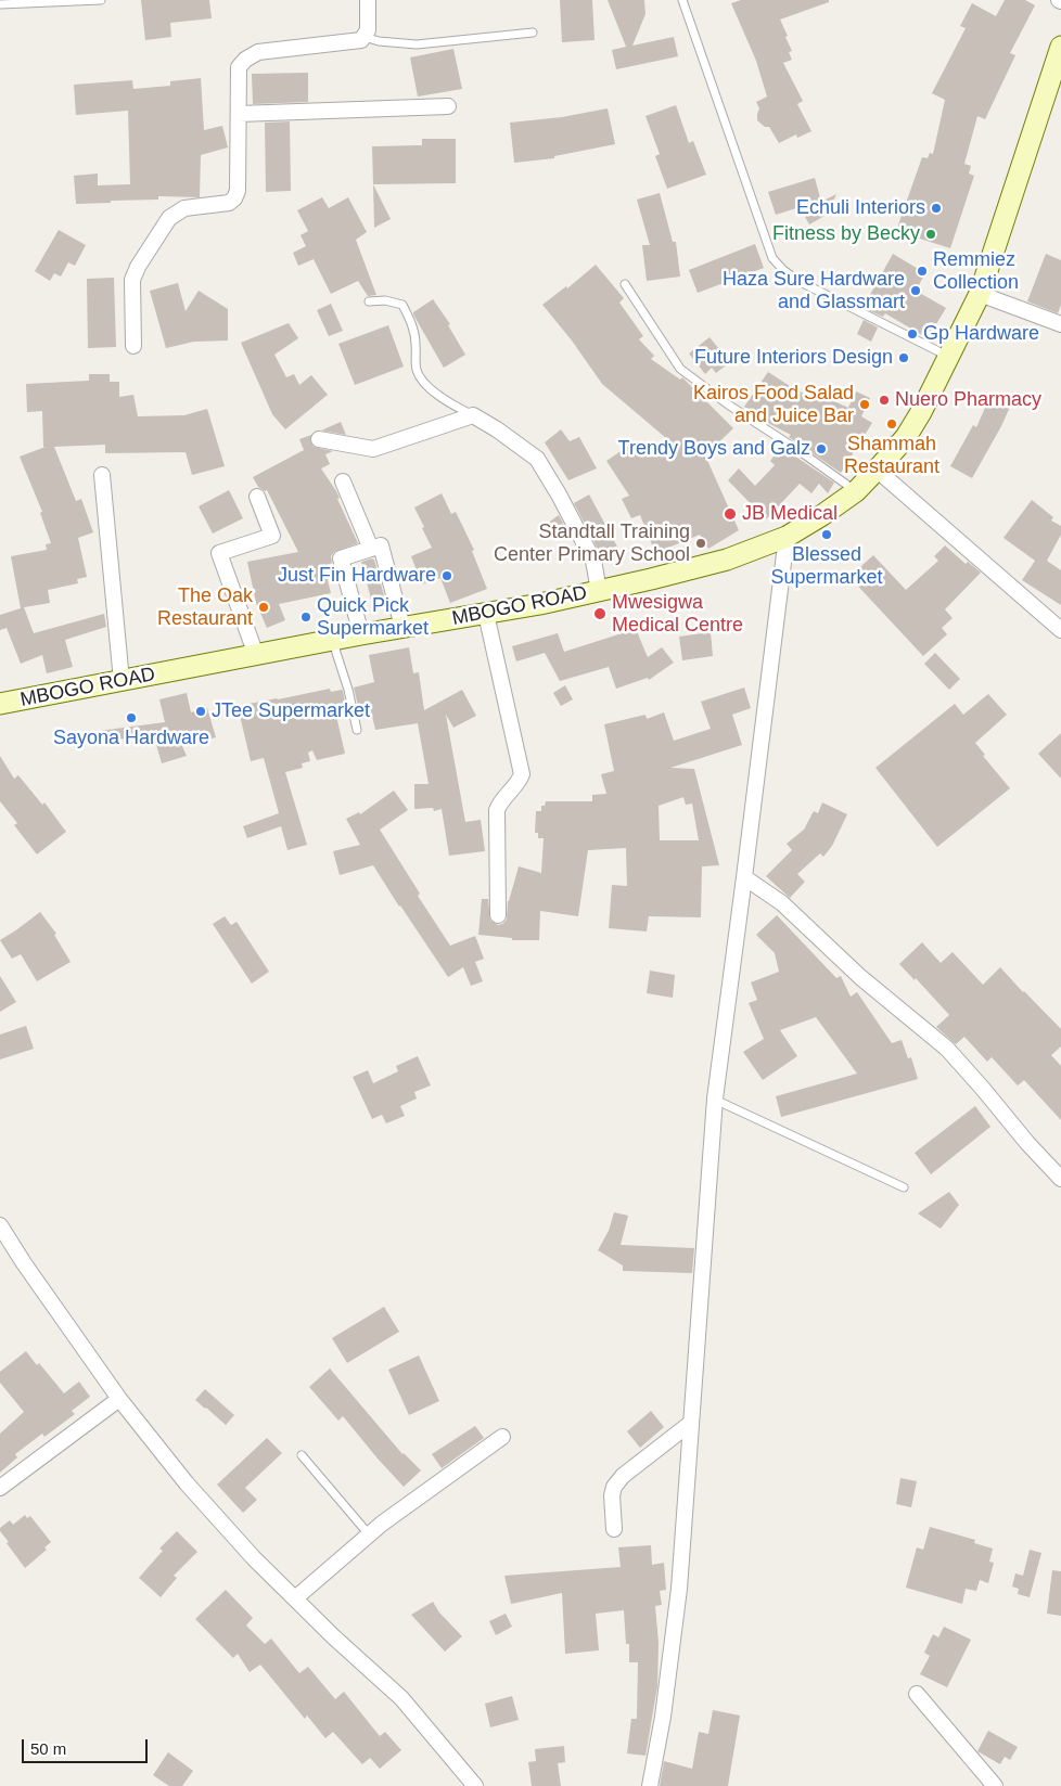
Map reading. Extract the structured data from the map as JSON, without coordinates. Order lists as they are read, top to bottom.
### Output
{
  "streets": {
    "main road": ["MBOGO ROAD"]
  },
  "places": [
    "Echuli Interiors",
    "Fitness by Becky",
    "Remmiez Collection",
    "Haza Sure Hardware and Glassmart",
    "Gp Hardware",
    "Future Interiors Design",
    "Nuero Pharmacy",
    "Kairos Food Salad and Juice Bar",
    "Shammah Restaurant",
    "Trendy Boys and Galz",
    "JB Medical",
    "Blessed Supermarket",
    "Standtall Training Center Primary School",
    "Just Fin Hardware",
    "The Oak Restaurant",
    "Mwesigwa Medical Centre",
    "Quick Pick Supermarket",
    "JTee Supermarket",
    "Sayona Hardware"
  ],
  "scale_bar": "50 m"
}
